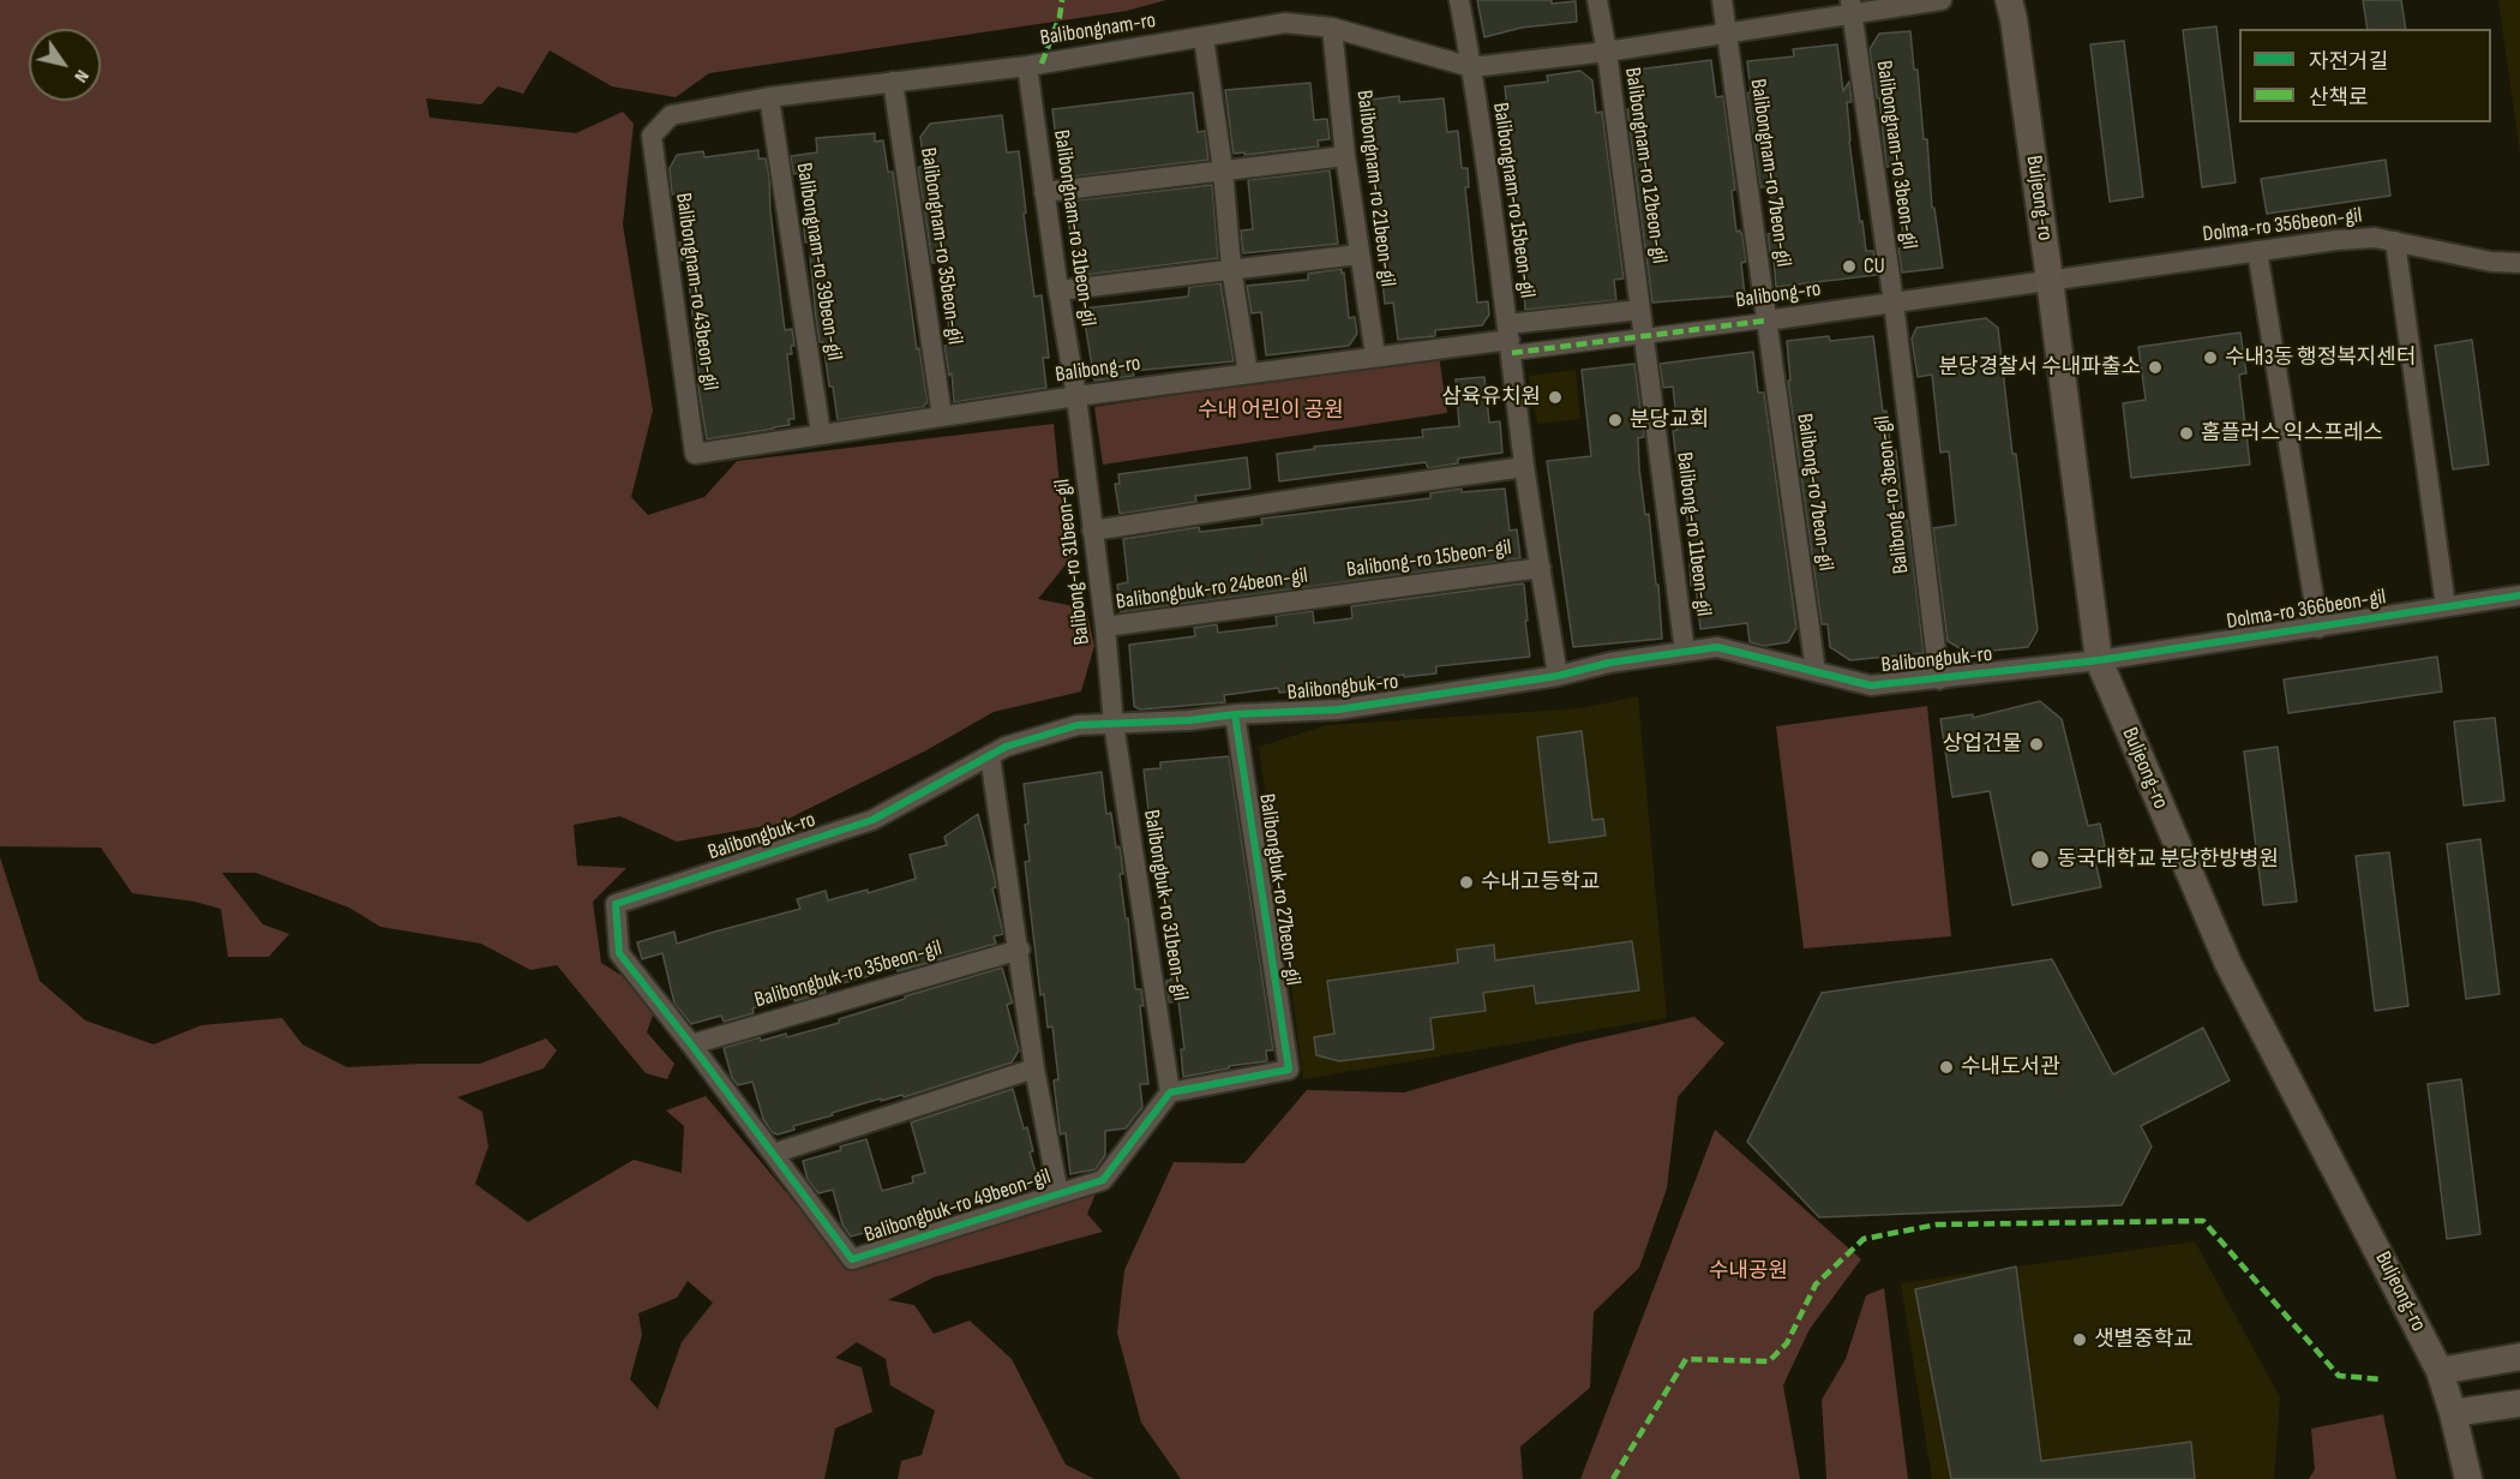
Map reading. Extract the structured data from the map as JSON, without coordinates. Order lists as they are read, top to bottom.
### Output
{
  "streets": {
    "main road": ["Buljeong-ro"],
    "street": [
      "Balibongnam-ro",
      "Balibongnam-ro 3beon-gil",
      "Balibongnam-ro 12beon-gil",
      "Balibongnam-ro 7beon-gil",
      "Balibongnam-ro 21beon-gil",
      "Balibongnam-ro 15beon-gil",
      "Dolma-ro 356beon-gil",
      "Balibongnam-ro 31beon-gil",
      "Balibongnam-ro 35beon-gil",
      "Balibongnam-ro 39beon-gil",
      "Balibongnam-ro 43beon-gil",
      "Balibong-ro",
      "Balibong-ro 7beon-gil",
      "Balibong-ro 3beon-gil",
      "Balibong-ro 11beon-gil",
      "Balibong-ro 15beon-gil",
      "Balibong-ro 31beon-gil",
      "Balibongbuk-ro 24beon-gil",
      "Dolma-ro 366beon-gil",
      "Balibongbuk-ro",
      "Balibongbuk-ro 27beon-gil",
      "Balibongbuk-ro 31beon-gil",
      "Balibongbuk-ro 35beon-gil",
      "Balibongbuk-ro 49beon-gil"
    ]
  },
  "crossings": [
    ["Balibongnam-ro", "Balibongnam-ro 3beon-gil"],
    ["Balibongnam-ro", "Balibongnam-ro 12beon-gil"],
    ["Balibongnam-ro", "Balibongnam-ro 7beon-gil"],
    ["Balibongnam-ro", "Balibongnam-ro 21beon-gil"],
    ["Balibongnam-ro", "Balibongnam-ro 15beon-gil"],
    ["Balibongnam-ro", "Balibongnam-ro 31beon-gil"],
    ["Balibongnam-ro", "Balibongnam-ro 35beon-gil"],
    ["Balibongnam-ro", "Balibongnam-ro 39beon-gil"],
    ["Balibongnam-ro", "Balibongnam-ro 43beon-gil"],
    ["Balibongnam-ro 3beon-gil", "Balibong-ro"],
    ["Balibongnam-ro 3beon-gil", "Balibong-ro 3beon-gil"],
    ["Balibongnam-ro 12beon-gil", "Balibong-ro"],
    ["Balibongnam-ro 12beon-gil", "Balibong-ro 11beon-gil"],
    ["Balibongnam-ro 7beon-gil", "Balibong-ro"],
    ["Balibongnam-ro 7beon-gil", "Balibong-ro 7beon-gil"],
    ["Balibongnam-ro 21beon-gil", "Balibong-ro"],
    ["Buljeong-ro", "Dolma-ro 356beon-gil"],
    ["Buljeong-ro", "Balibong-ro"],
    ["Buljeong-ro", "Dolma-ro 366beon-gil"],
    ["Buljeong-ro", "Balibongbuk-ro"],
    ["Balibongnam-ro 15beon-gil", "Balibong-ro"],
    ["Balibongnam-ro 15beon-gil", "Balibong-ro 15beon-gil"],
    ["Dolma-ro 356beon-gil", "Balibong-ro"],
    ["Balibongnam-ro 31beon-gil", "Balibong-ro"],
    ["Balibongnam-ro 31beon-gil", "Balibong-ro 31beon-gil"],
    ["Balibongnam-ro 35beon-gil", "Balibong-ro"],
    ["Balibongnam-ro 39beon-gil", "Balibong-ro"],
    ["Balibongnam-ro 43beon-gil", "Balibong-ro"],
    ["Balibong-ro", "Balibong-ro 7beon-gil"],
    ["Balibong-ro", "Balibong-ro 3beon-gil"],
    ["Balibong-ro", "Balibong-ro 11beon-gil"],
    ["Balibong-ro", "Balibong-ro 15beon-gil"],
    ["Balibong-ro", "Balibong-ro 31beon-gil"],
    ["Balibong-ro 7beon-gil", "Balibongbuk-ro"],
    ["Balibong-ro 3beon-gil", "Balibongbuk-ro"],
    ["Balibong-ro 11beon-gil", "Balibongbuk-ro"],
    ["Balibong-ro 15beon-gil", "Balibongbuk-ro 24beon-gil"],
    ["Balibong-ro 15beon-gil", "Balibongbuk-ro"],
    ["Balibong-ro 31beon-gil", "Balibongbuk-ro 24beon-gil"],
    ["Balibong-ro 31beon-gil", "Balibongbuk-ro"],
    ["Balibong-ro 31beon-gil", "Balibongbuk-ro 31beon-gil"],
    ["Dolma-ro 366beon-gil", "Balibongbuk-ro"],
    ["Balibongbuk-ro", "Balibongbuk-ro 27beon-gil"],
    ["Balibongbuk-ro", "Balibongbuk-ro 31beon-gil"],
    ["Balibongbuk-ro", "Balibongbuk-ro 49beon-gil"],
    ["Balibongbuk-ro 27beon-gil", "Balibongbuk-ro 31beon-gil"],
    ["Balibongbuk-ro 27beon-gil", "Balibongbuk-ro 49beon-gil"],
    ["Balibongbuk-ro 31beon-gil", "Balibongbuk-ro 49beon-gil"],
    ["Balibongbuk-ro 35beon-gil", "Balibongbuk-ro 49beon-gil"]
  ],
  "parks": ["수내 어린이 공원", "수내공원"],
  "places": [
    "CU",
    "수내3동 행정복지센터",
    "분당경찰서 수내파출소",
    "삼육유치원",
    "분당교회",
    "홈플러스 익스프레스",
    "상업건물",
    "동국대학교 분당한방병원",
    "수내고등학교",
    "수내도서관",
    "샛별중학교"
  ],
  "legend": ["자전거길", "산책로"],
  "north": "bottom right"
}
